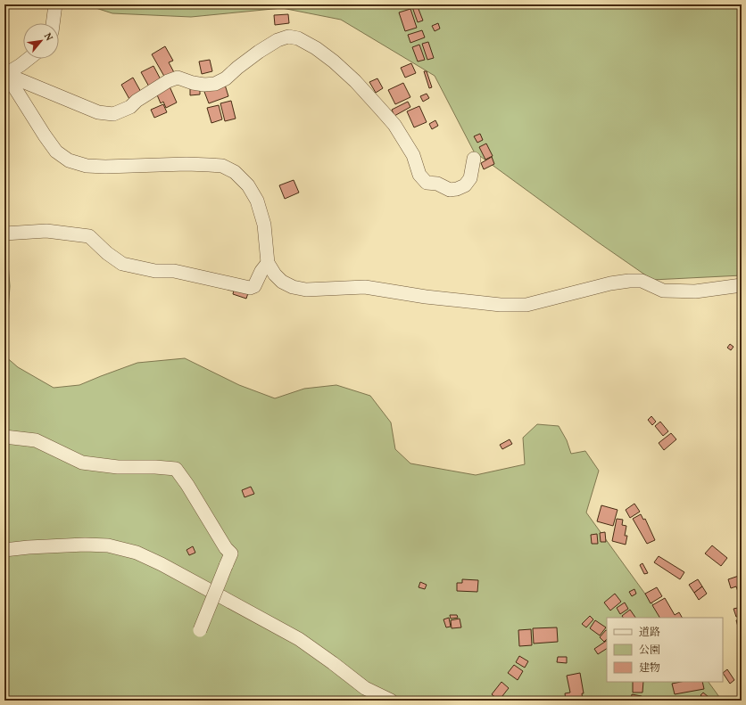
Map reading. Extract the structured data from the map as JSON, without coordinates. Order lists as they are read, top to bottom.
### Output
{
  "legend": ["道路", "公園", "建物"],
  "north": "top right"
}
